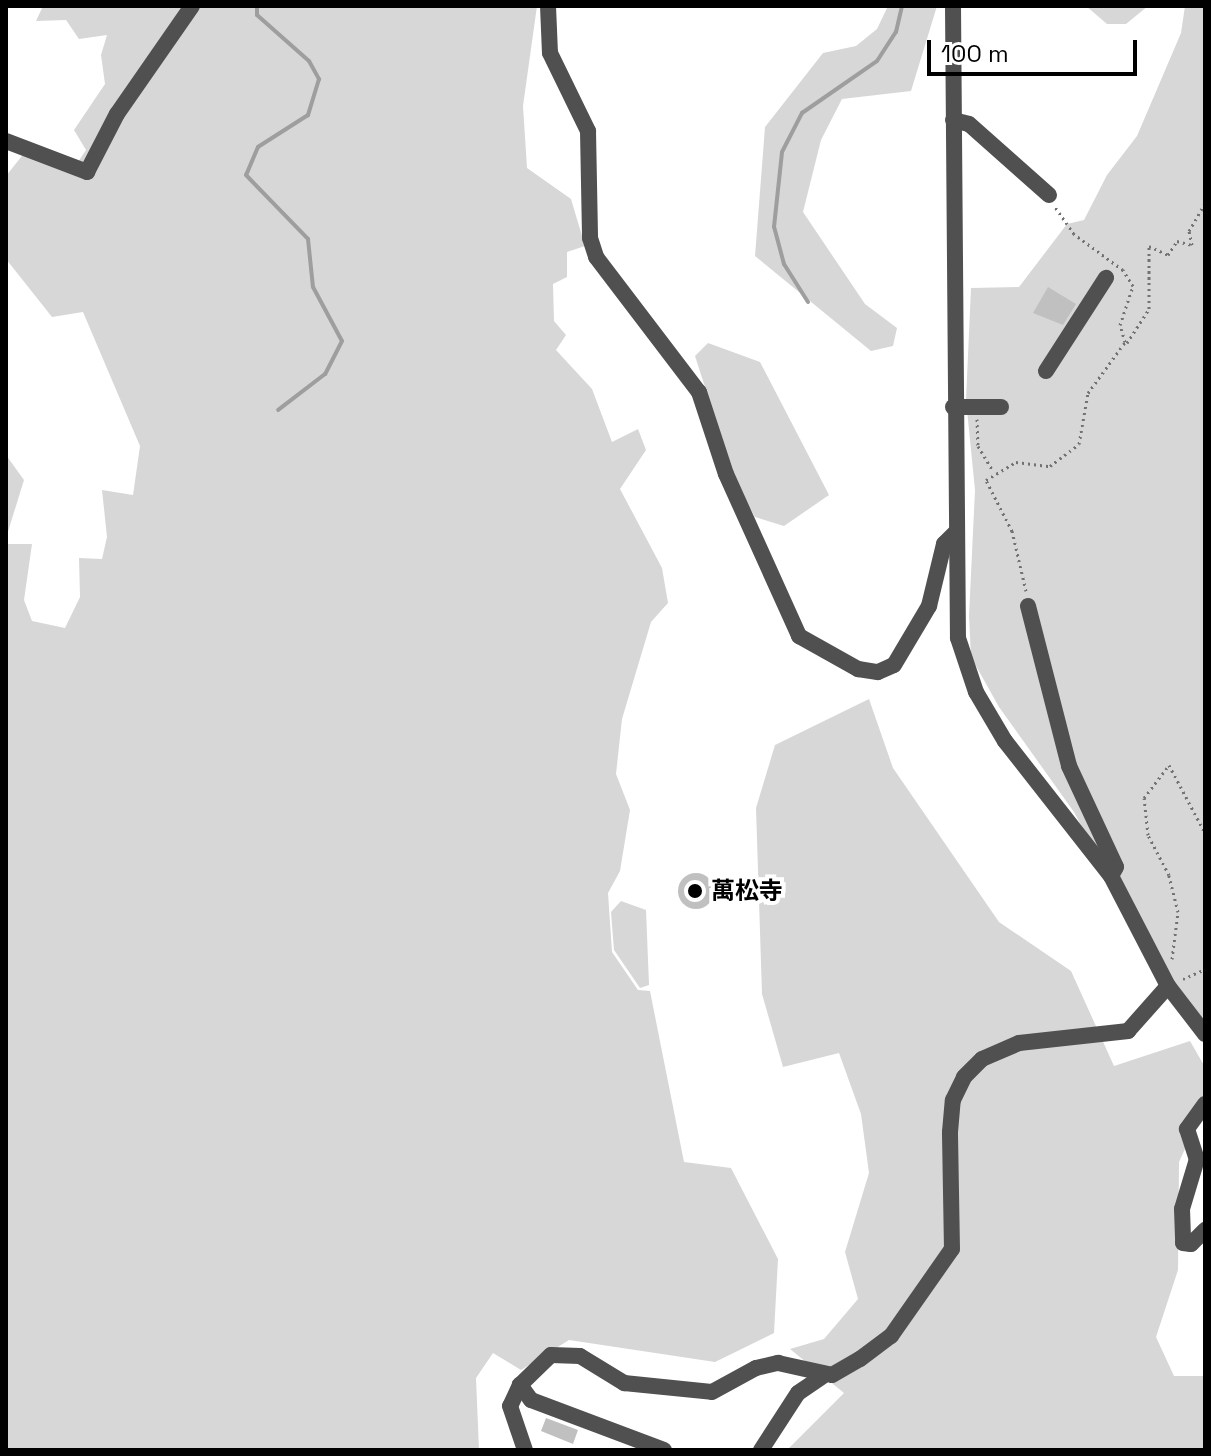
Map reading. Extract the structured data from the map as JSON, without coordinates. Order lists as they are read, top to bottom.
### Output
{
  "places": ["萬松寺"],
  "scale_bar": "100 m"
}
